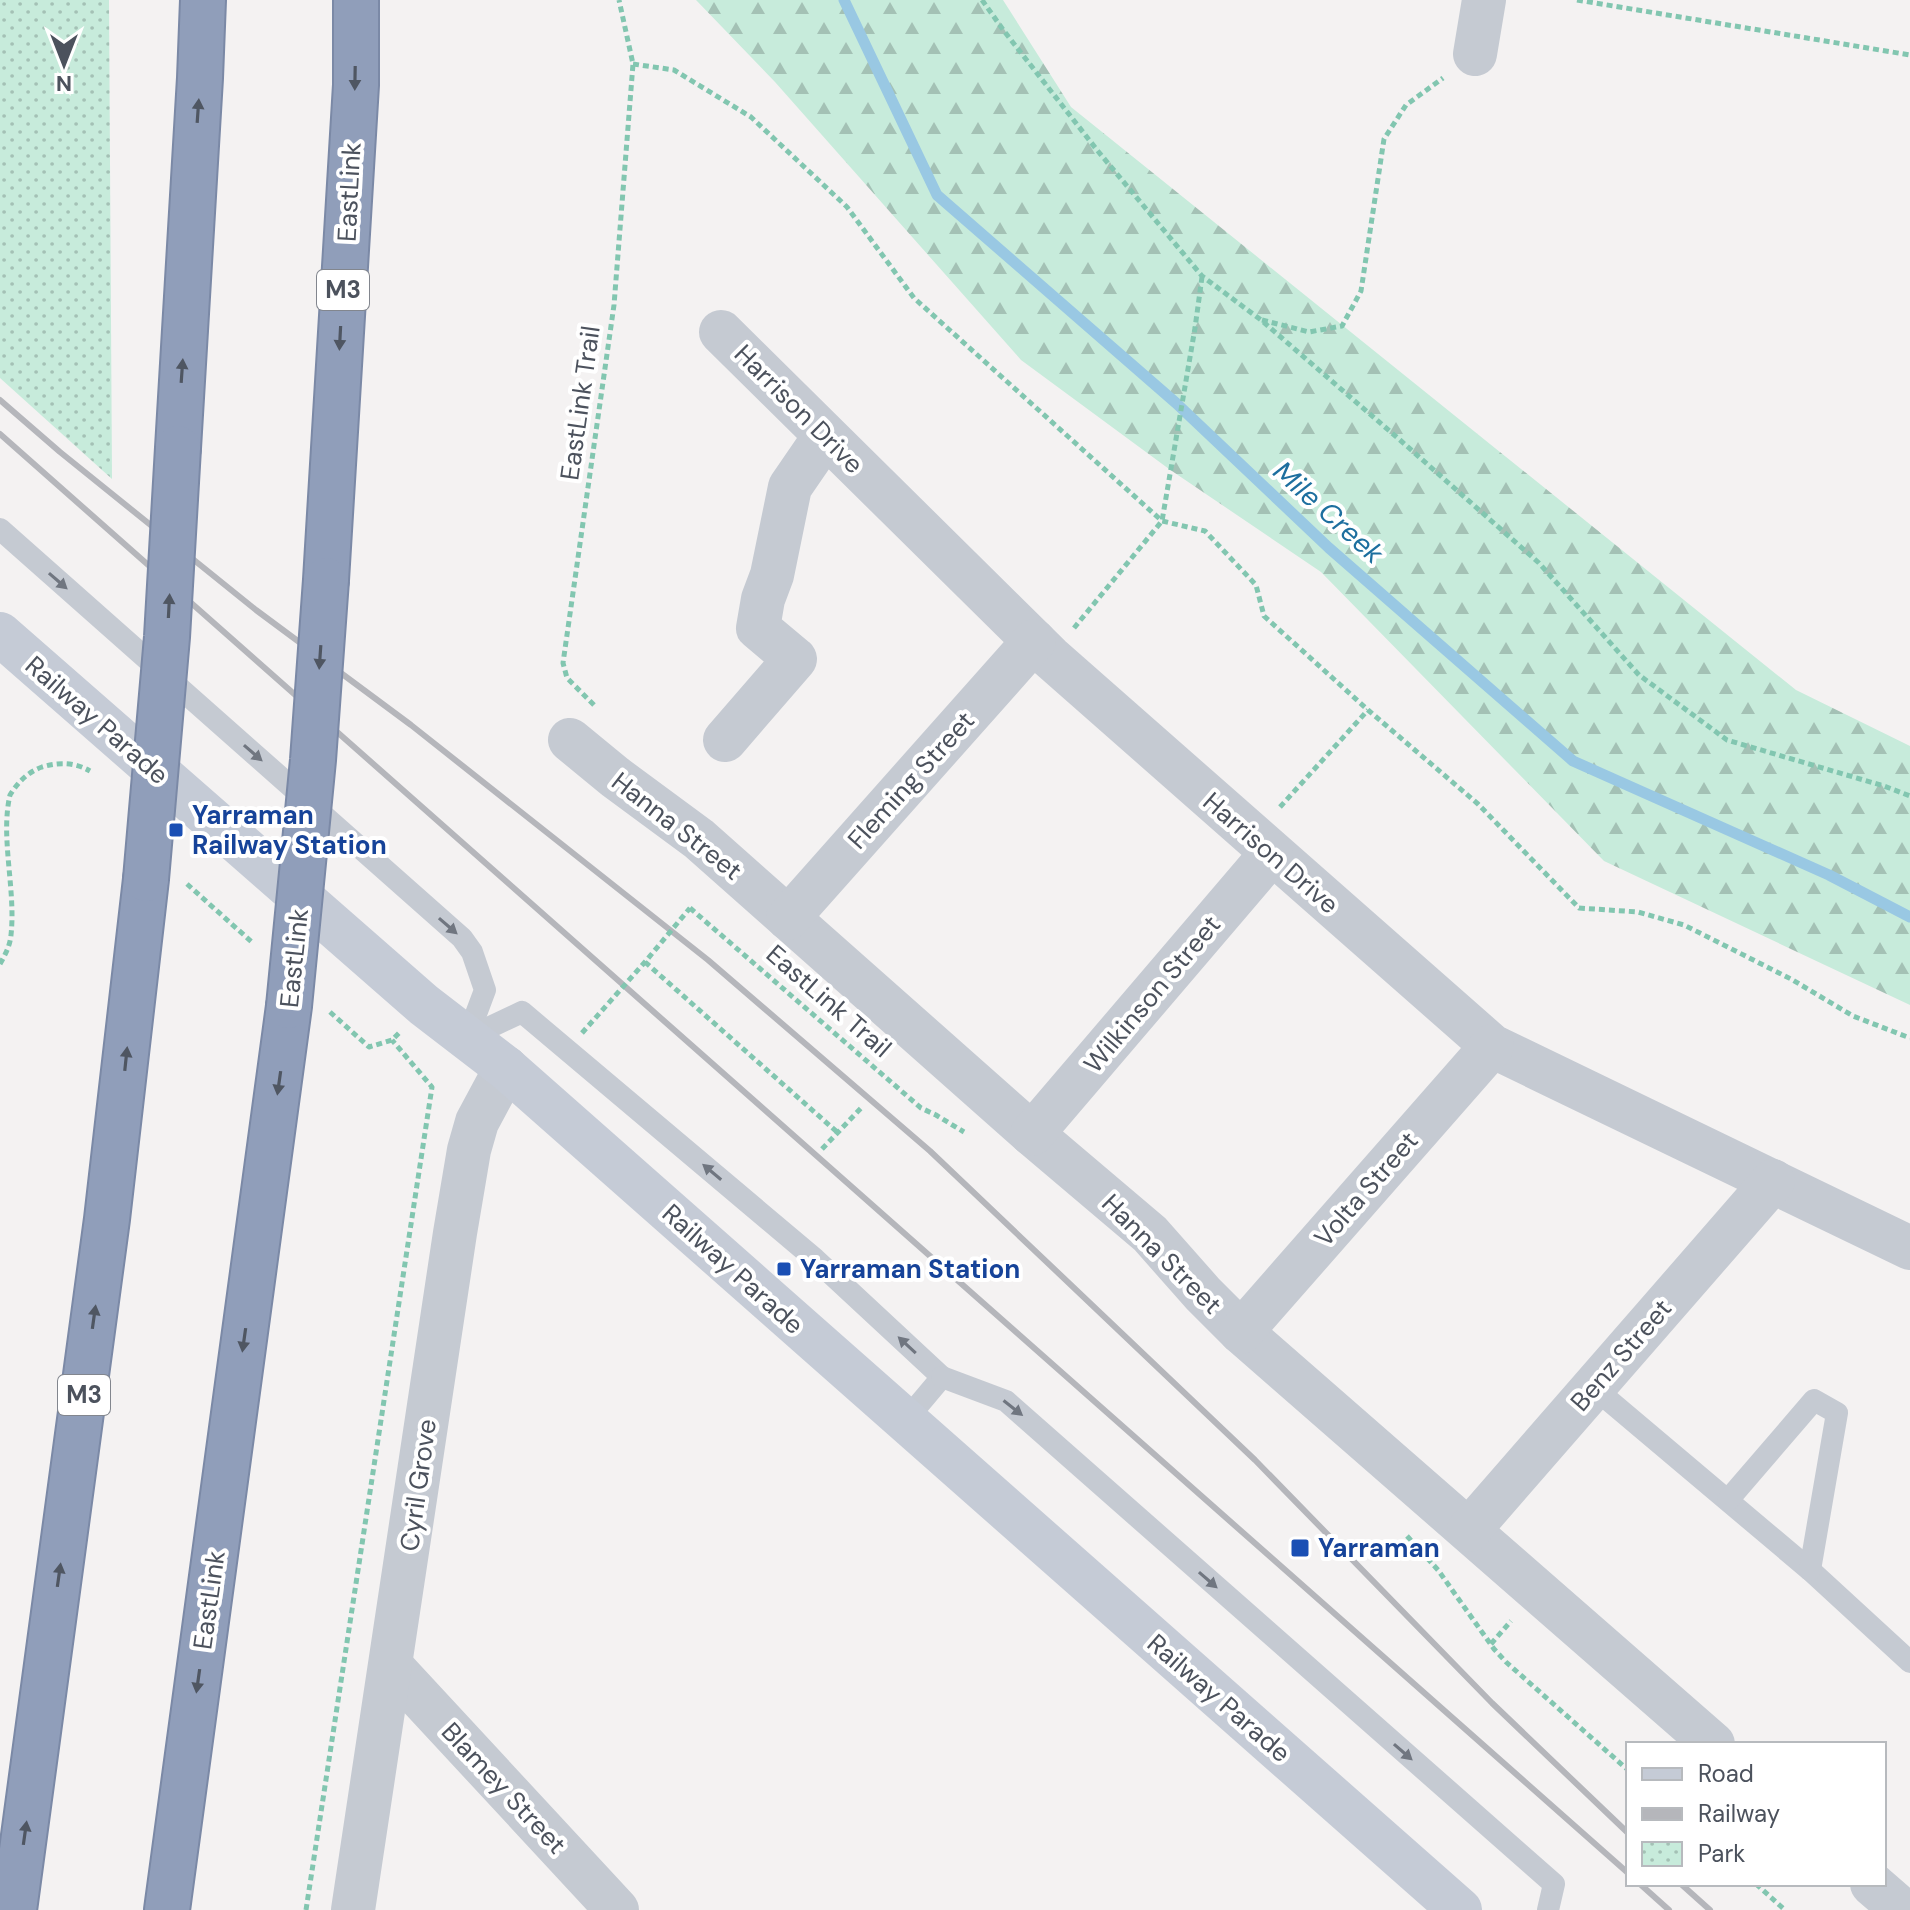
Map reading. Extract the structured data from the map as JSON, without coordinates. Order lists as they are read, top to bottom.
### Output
{
  "streets": {
    "highway": ["EastLink", "M3"],
    "main road": ["Railway Parade"],
    "street": [
      "Harrison Drive",
      "Fleming Street",
      "Hanna Street",
      "Wilkinson Street",
      "Volta Street",
      "Benz Street",
      "Cyril Grove",
      "Blamey Street"
    ],
    "path": ["EastLink Trail"]
  },
  "crossings": [
    ["EastLink Trail", "Hanna Street"],
    ["Harrison Drive", "Fleming Street"],
    ["Harrison Drive", "Wilkinson Street"],
    ["Harrison Drive", "Volta Street"],
    ["Harrison Drive", "Benz Street"],
    ["Railway Parade", "Cyril Grove"],
    ["Fleming Street", "Hanna Street"],
    ["Hanna Street", "Wilkinson Street"],
    ["Hanna Street", "Volta Street"],
    ["Hanna Street", "Benz Street"],
    ["Cyril Grove", "Blamey Street"]
  ],
  "water": ["Mile Creek"],
  "places": {
    "transit": ["Yarraman Railway Station", "Yarraman Station", "Yarraman"]
  },
  "legend": ["Road", "Railway", "Park"],
  "north": "bottom"
}
